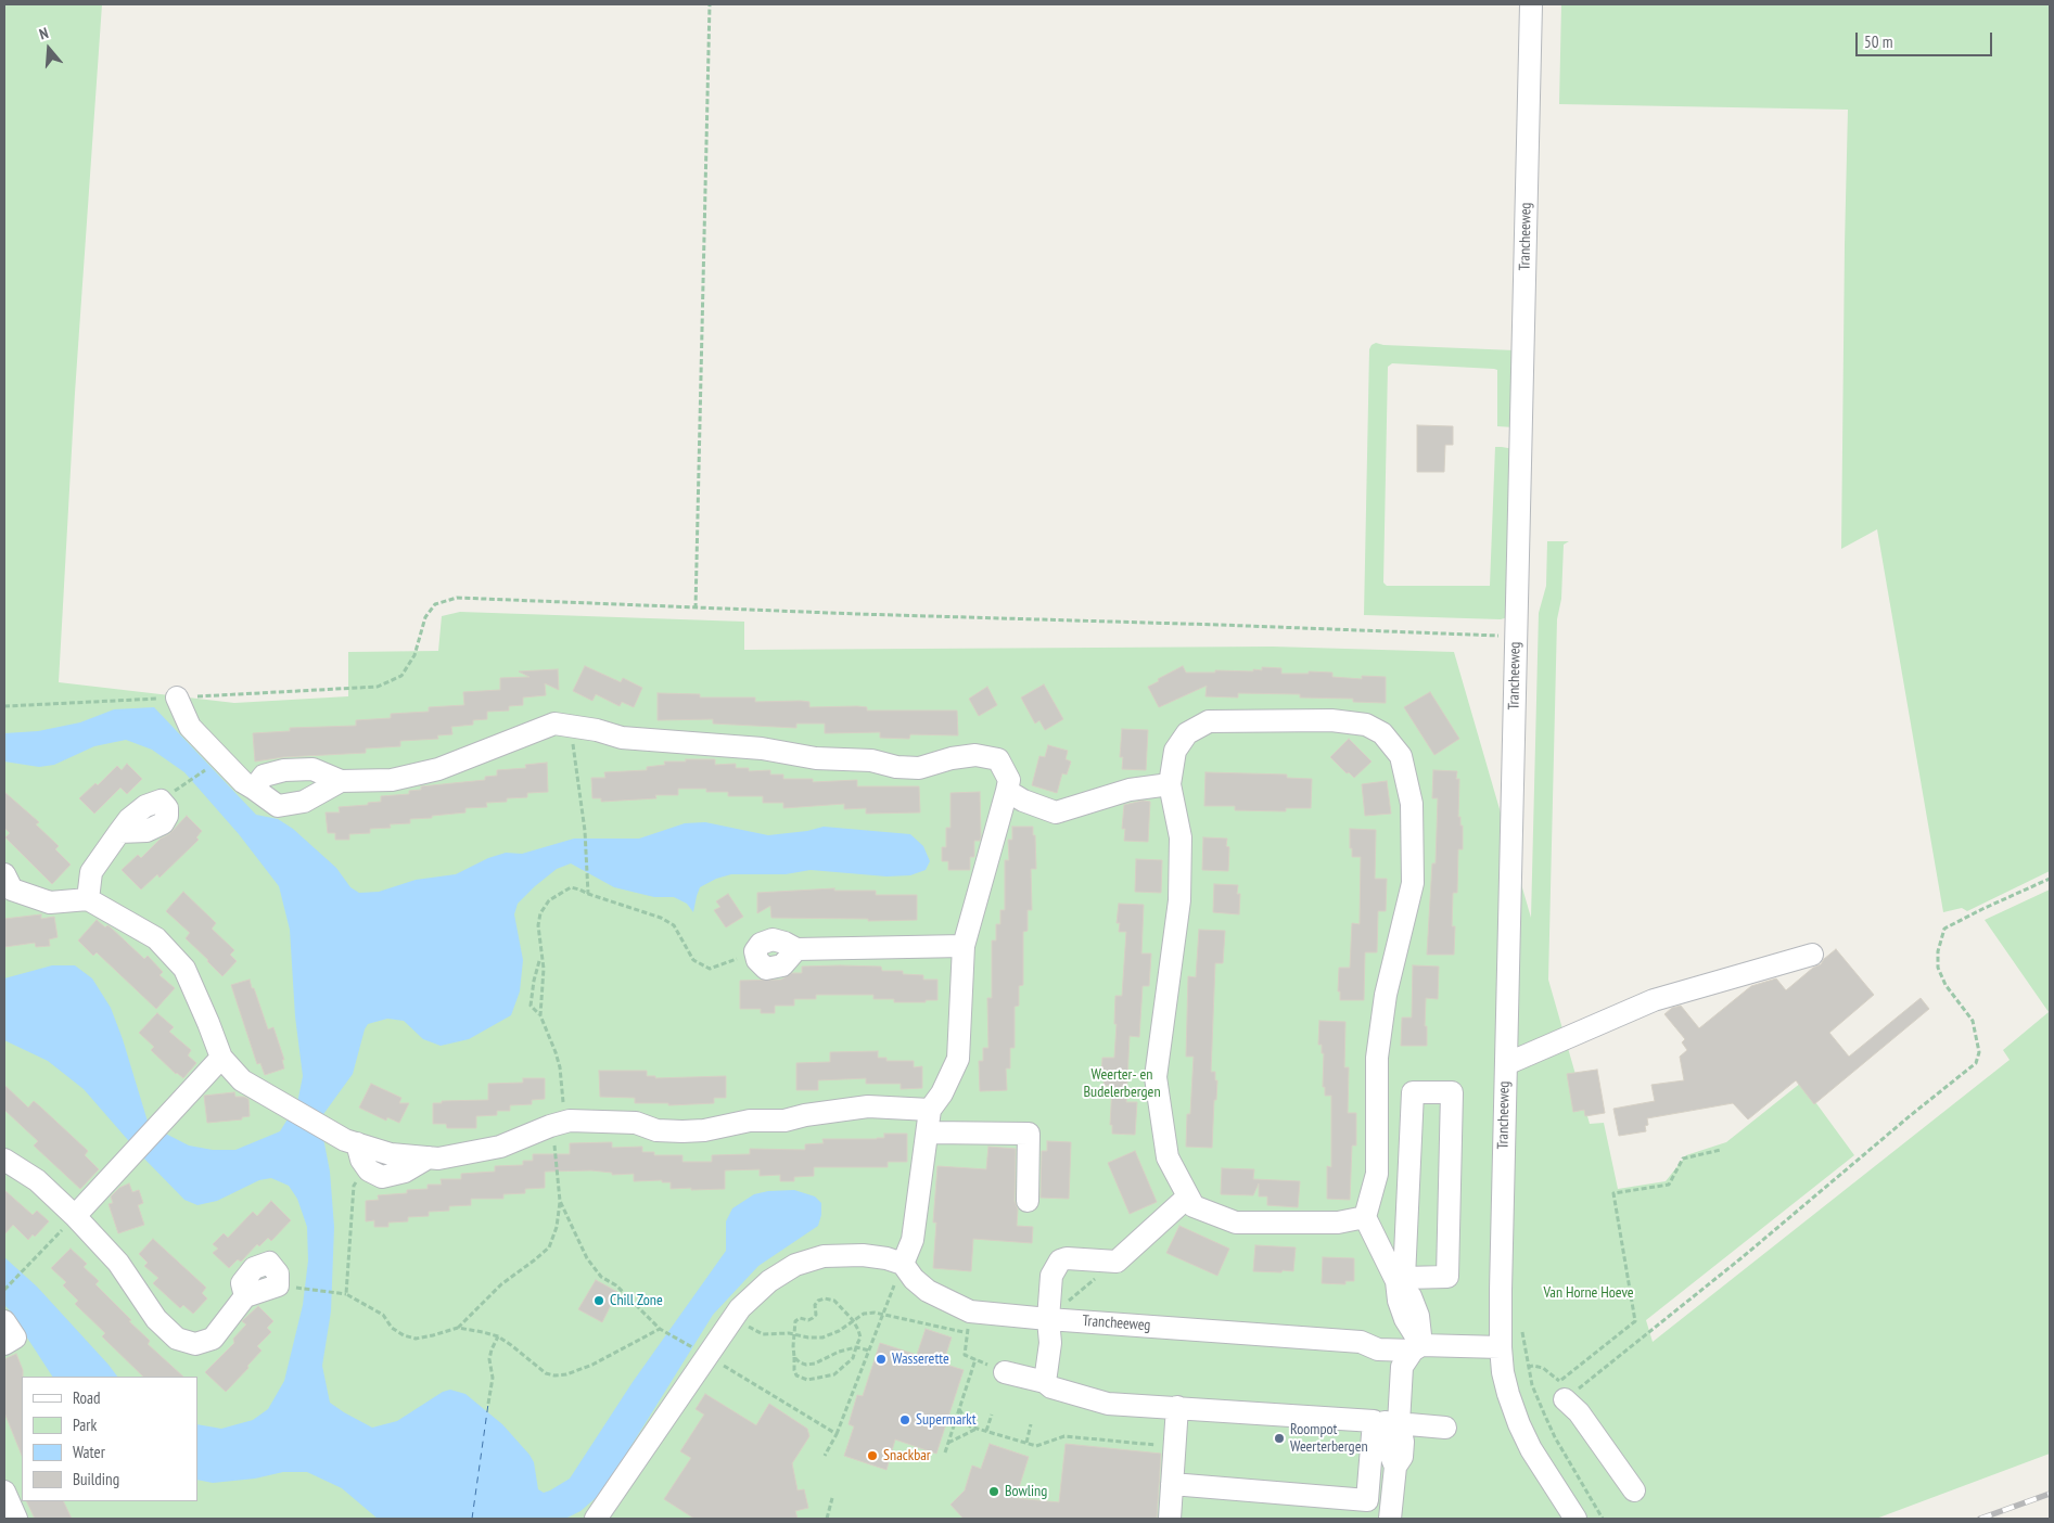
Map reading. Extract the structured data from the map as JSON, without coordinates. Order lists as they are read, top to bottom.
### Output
{
  "streets": {
    "street": ["Trancheeweg"]
  },
  "parks": ["Weerter- en Budelerbergen", "Van Horne Hoeve"],
  "places": [
    "Chill Zone",
    "Wasserette",
    "Supermarkt",
    "Roompot Weerterbergen",
    "Snackbar",
    "Bowling"
  ],
  "legend": [
    "Road",
    "Park",
    "Water",
    "Building"
  ],
  "scale_bar": "50 m",
  "north": "top"
}
